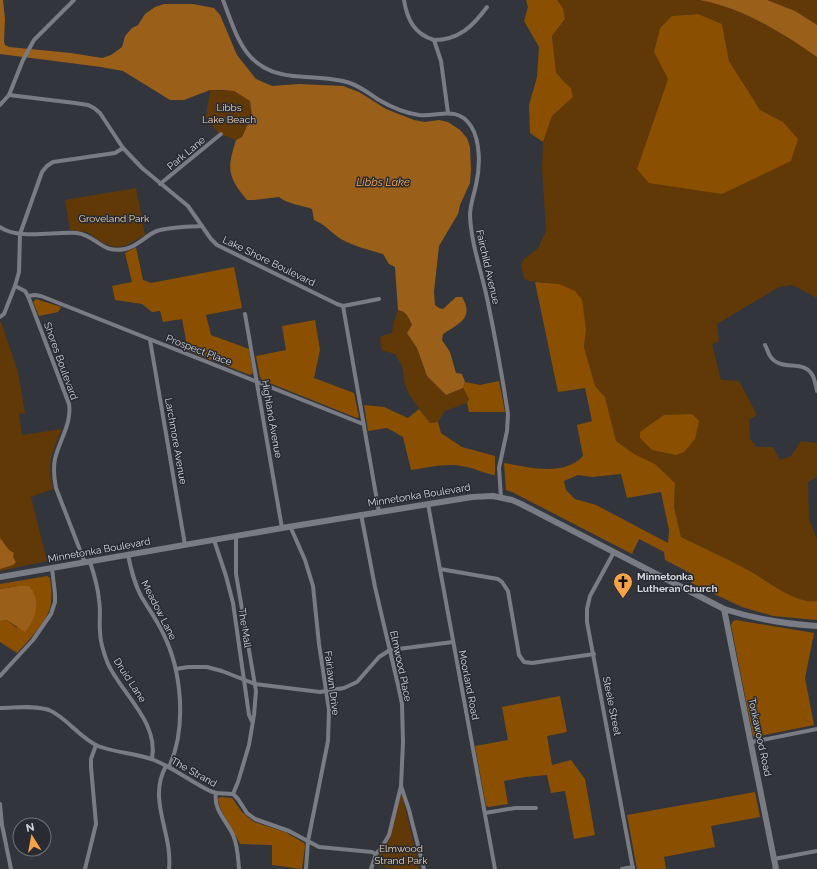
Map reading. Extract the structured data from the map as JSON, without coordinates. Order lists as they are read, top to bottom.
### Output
{
  "streets": {
    "main road": ["Minnetonka Boulevard", "Tonkawood Road"],
    "street": [
      "Park Lane",
      "Lake Shore Boulevard",
      "Fairchild Avenue",
      "Prospect Place",
      "Shores Boulevard",
      "Highland Avenue",
      "Larchmore Avenue",
      "Meadow Lane",
      "The Mall",
      "Elmwood Place",
      "Druid Lane",
      "Fairlawn Drive",
      "Moorland Road",
      "Steele Street",
      "The Strand"
    ]
  },
  "crossings": [
    ["Park Lane", "Lake Shore Boulevard"],
    ["Fairchild Avenue", "Minnetonka Boulevard"],
    ["Prospect Place", "Shores Boulevard"],
    ["Prospect Place", "Highland Avenue"],
    ["Prospect Place", "Larchmore Avenue"],
    ["Shores Boulevard", "Minnetonka Boulevard"],
    ["Shores Boulevard", "Druid Lane"],
    ["Highland Avenue", "Minnetonka Boulevard"],
    ["Larchmore Avenue", "Minnetonka Boulevard"],
    ["Minnetonka Boulevard", "Meadow Lane"],
    ["Minnetonka Boulevard", "The Mall"],
    ["Minnetonka Boulevard", "Elmwood Place"],
    ["Minnetonka Boulevard", "Druid Lane"],
    ["Minnetonka Boulevard", "Fairlawn Drive"],
    ["Minnetonka Boulevard", "Moorland Road"],
    ["Minnetonka Boulevard", "Steele Street"],
    ["Minnetonka Boulevard", "Tonkawood Road"],
    ["Meadow Lane", "The Strand"],
    ["The Mall", "The Strand"],
    ["Druid Lane", "The Strand"]
  ],
  "water": ["Libbs Lake"],
  "parks": ["Libbs Lake Beach", "Groveland Park", "Elmwood Strand Park"],
  "places": {
    "church": ["Minnetonka Lutheran Church"]
  },
  "north": "top"
}
